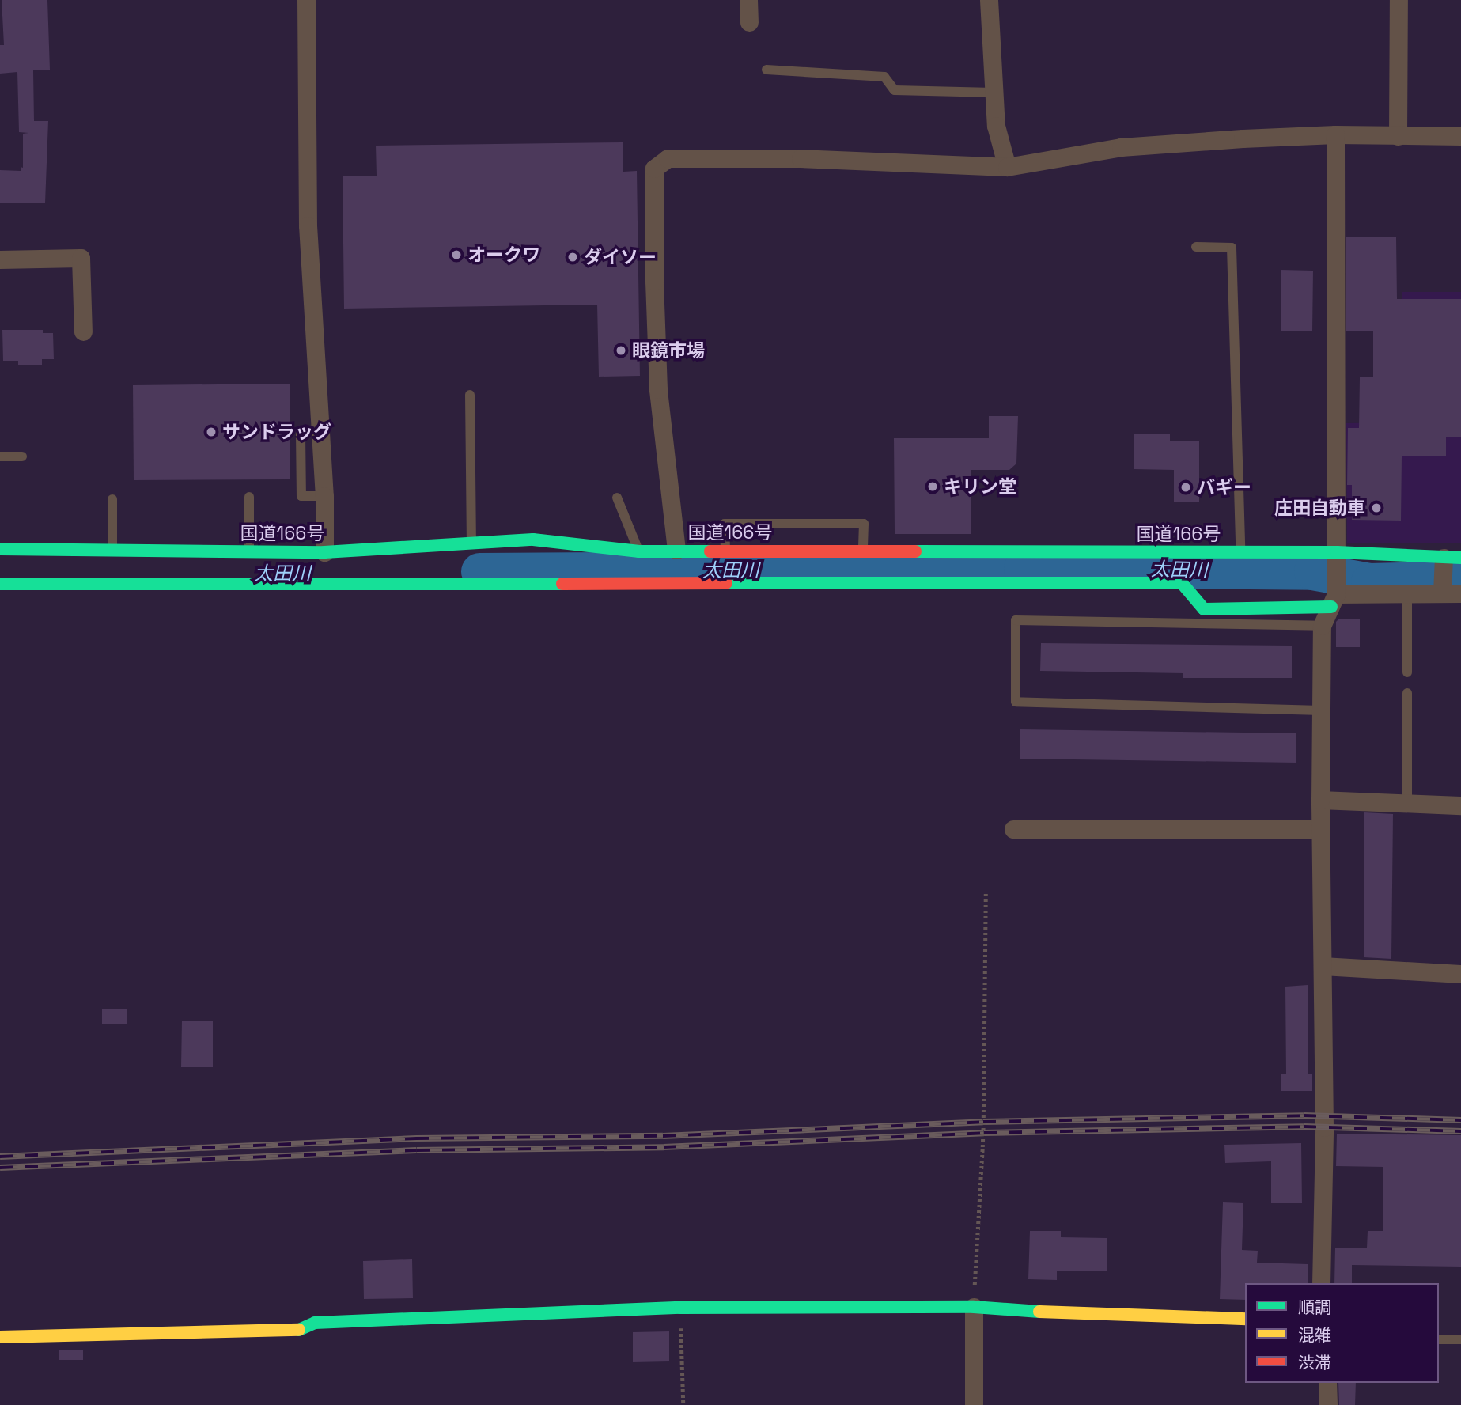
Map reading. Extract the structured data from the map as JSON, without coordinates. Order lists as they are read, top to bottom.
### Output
{
  "streets": {
    "main road": ["国道166号"]
  },
  "water": ["太田川"],
  "places": [
    "オークワ",
    "ダイソー",
    "眼鏡市場",
    "サンドラッグ",
    "キリン堂",
    "バギー",
    "庄田自動車"
  ],
  "legend": ["順調", "混雑", "渋滞"]
}
